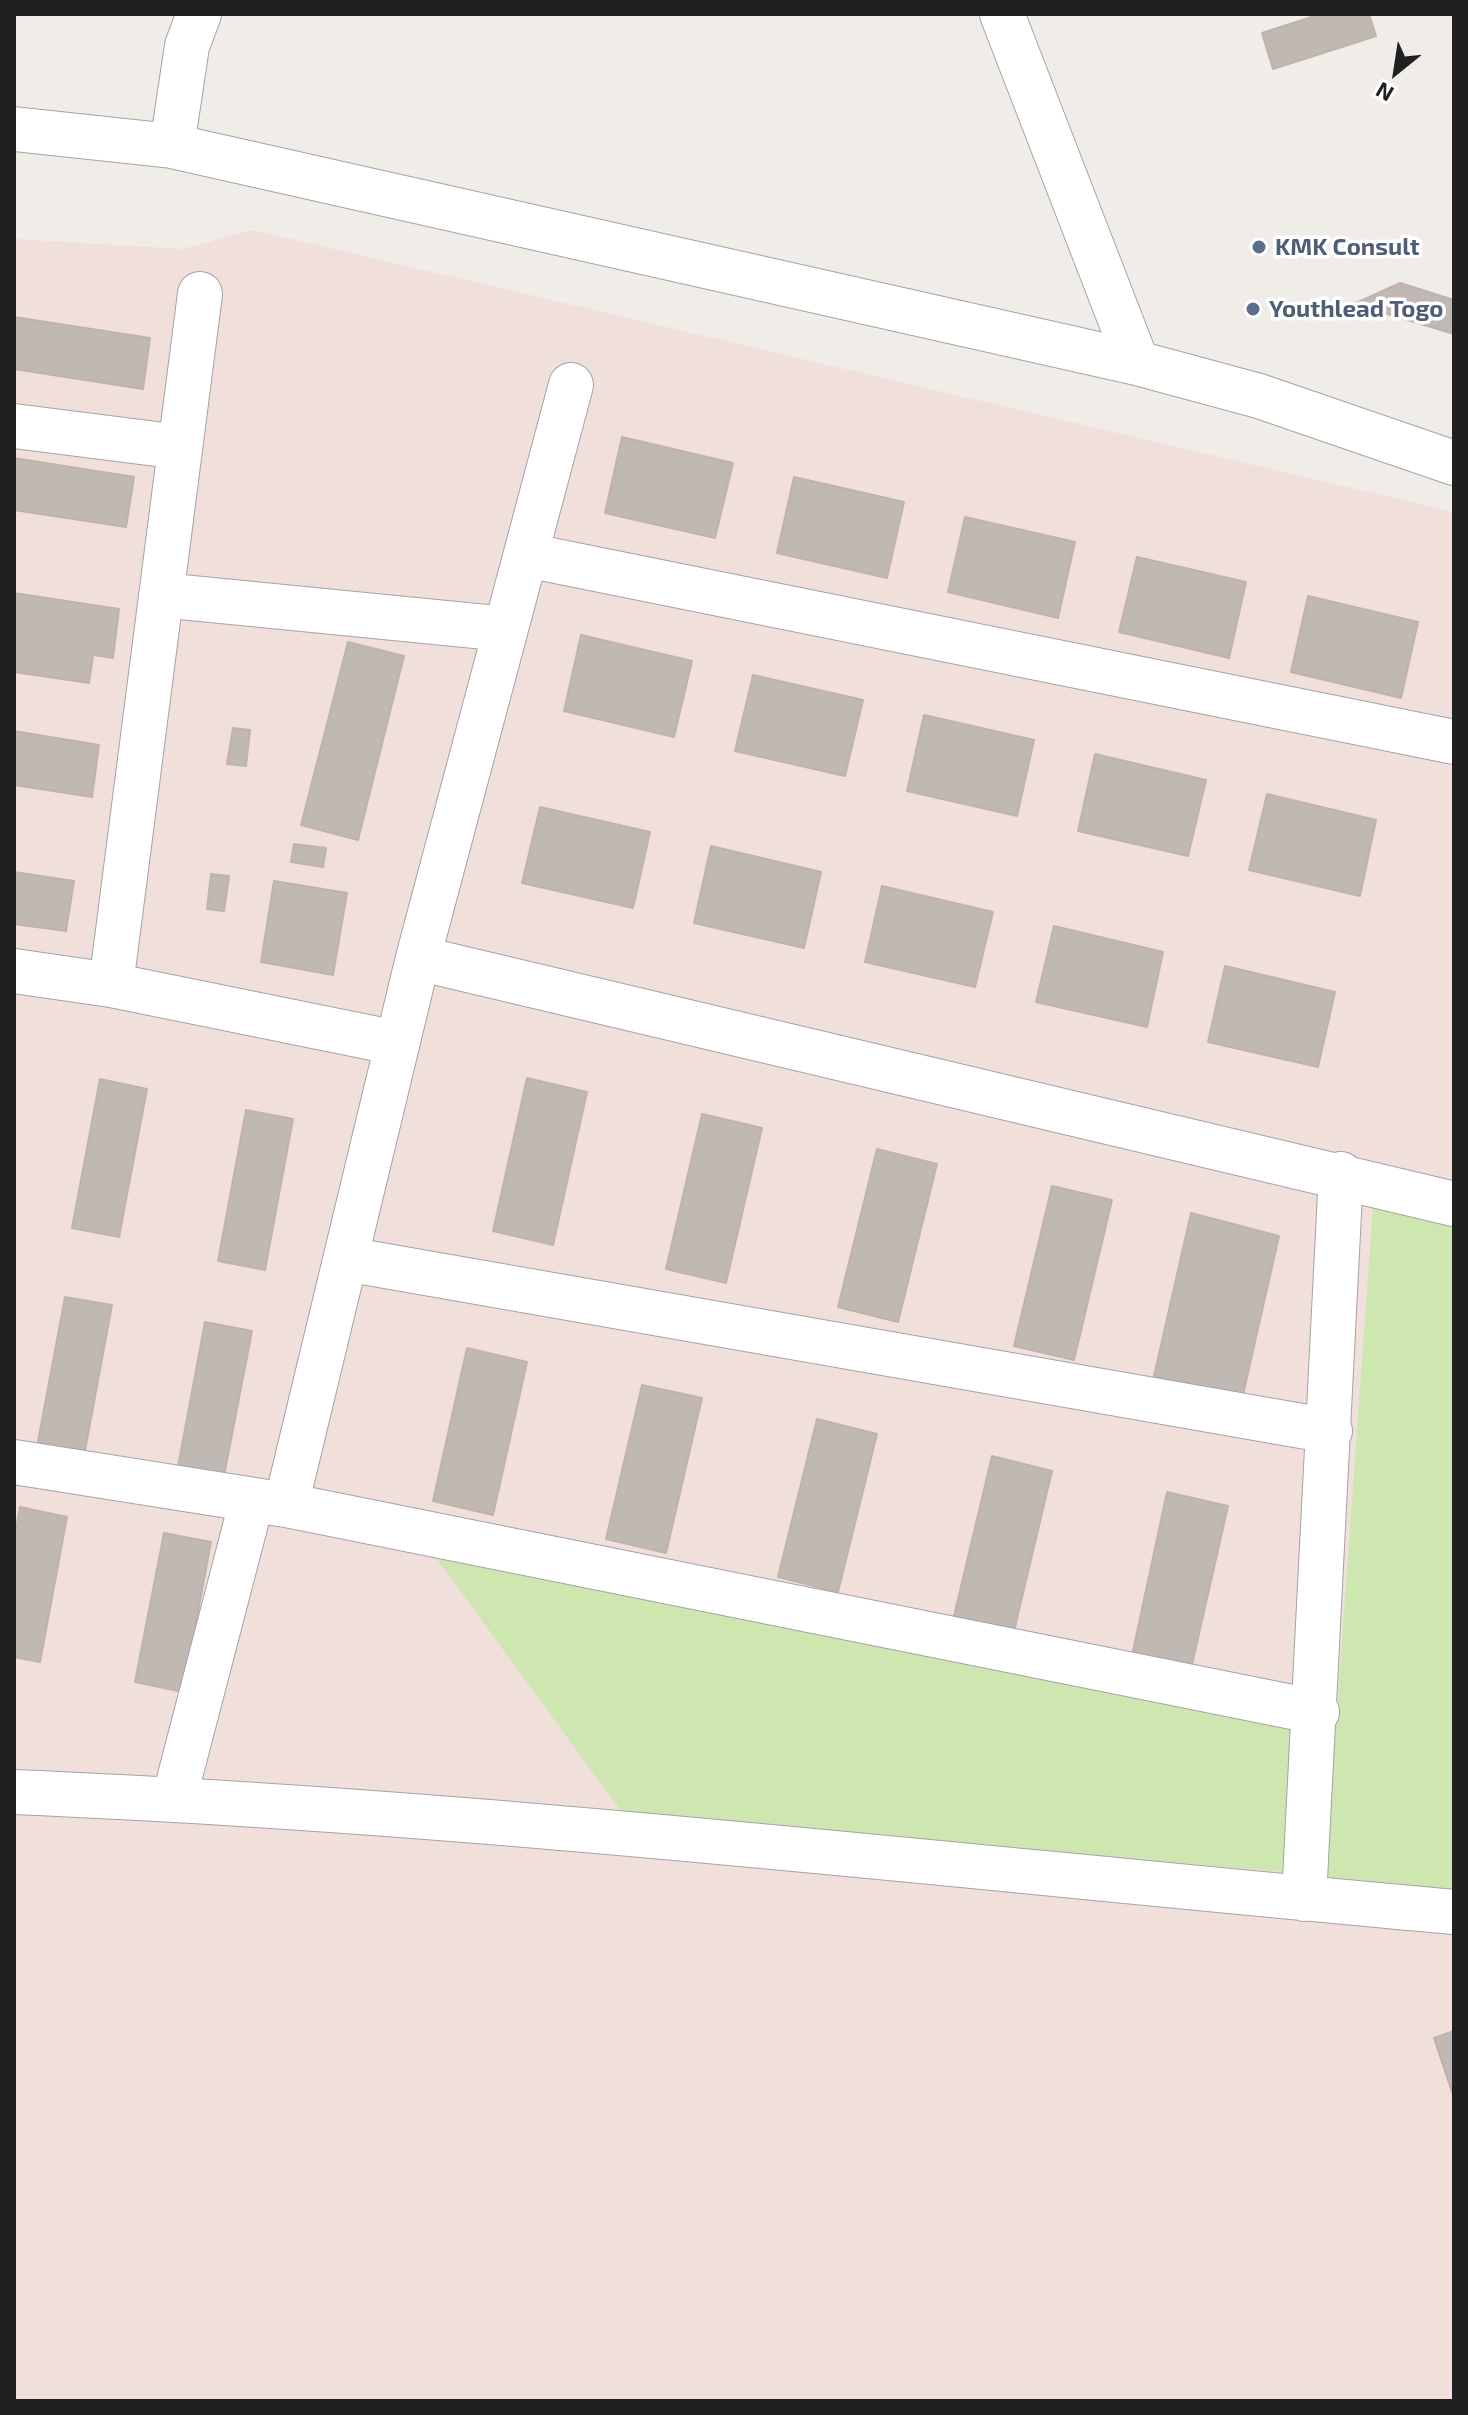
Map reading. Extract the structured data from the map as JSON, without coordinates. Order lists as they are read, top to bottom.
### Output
{
  "places": ["KMK Consult", "Youthlead Togo"],
  "north": "bottom left"
}
